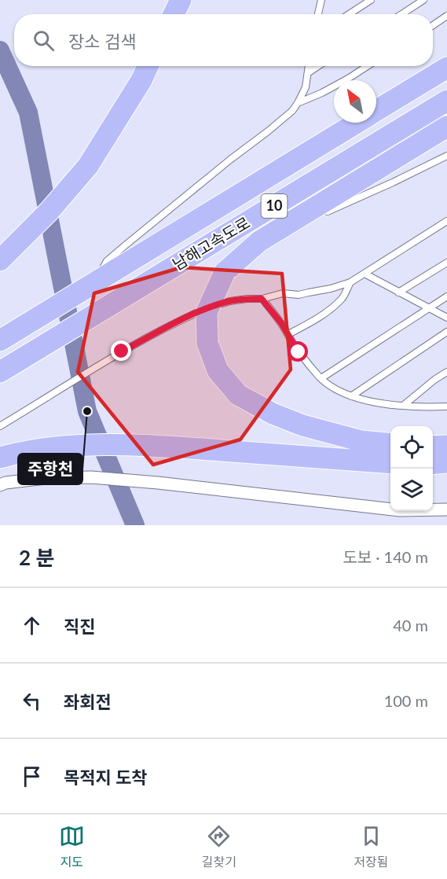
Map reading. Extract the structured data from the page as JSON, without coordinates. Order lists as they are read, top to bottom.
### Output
{
  "streets": {
    "highway": ["10", "남해고속도로"]
  },
  "places": ["주항천"],
  "north": "top left",
  "page": {
    "search": "장소 검색",
    "heading": ["2 분", "도보 · 140 m"],
    "list": [
      ["직진", "40 m"],
      ["좌회전", "100 m"],
      "목적지 도착"
    ],
    "nav": ["지도", "길찾기", "저장됨"]
  }
}
